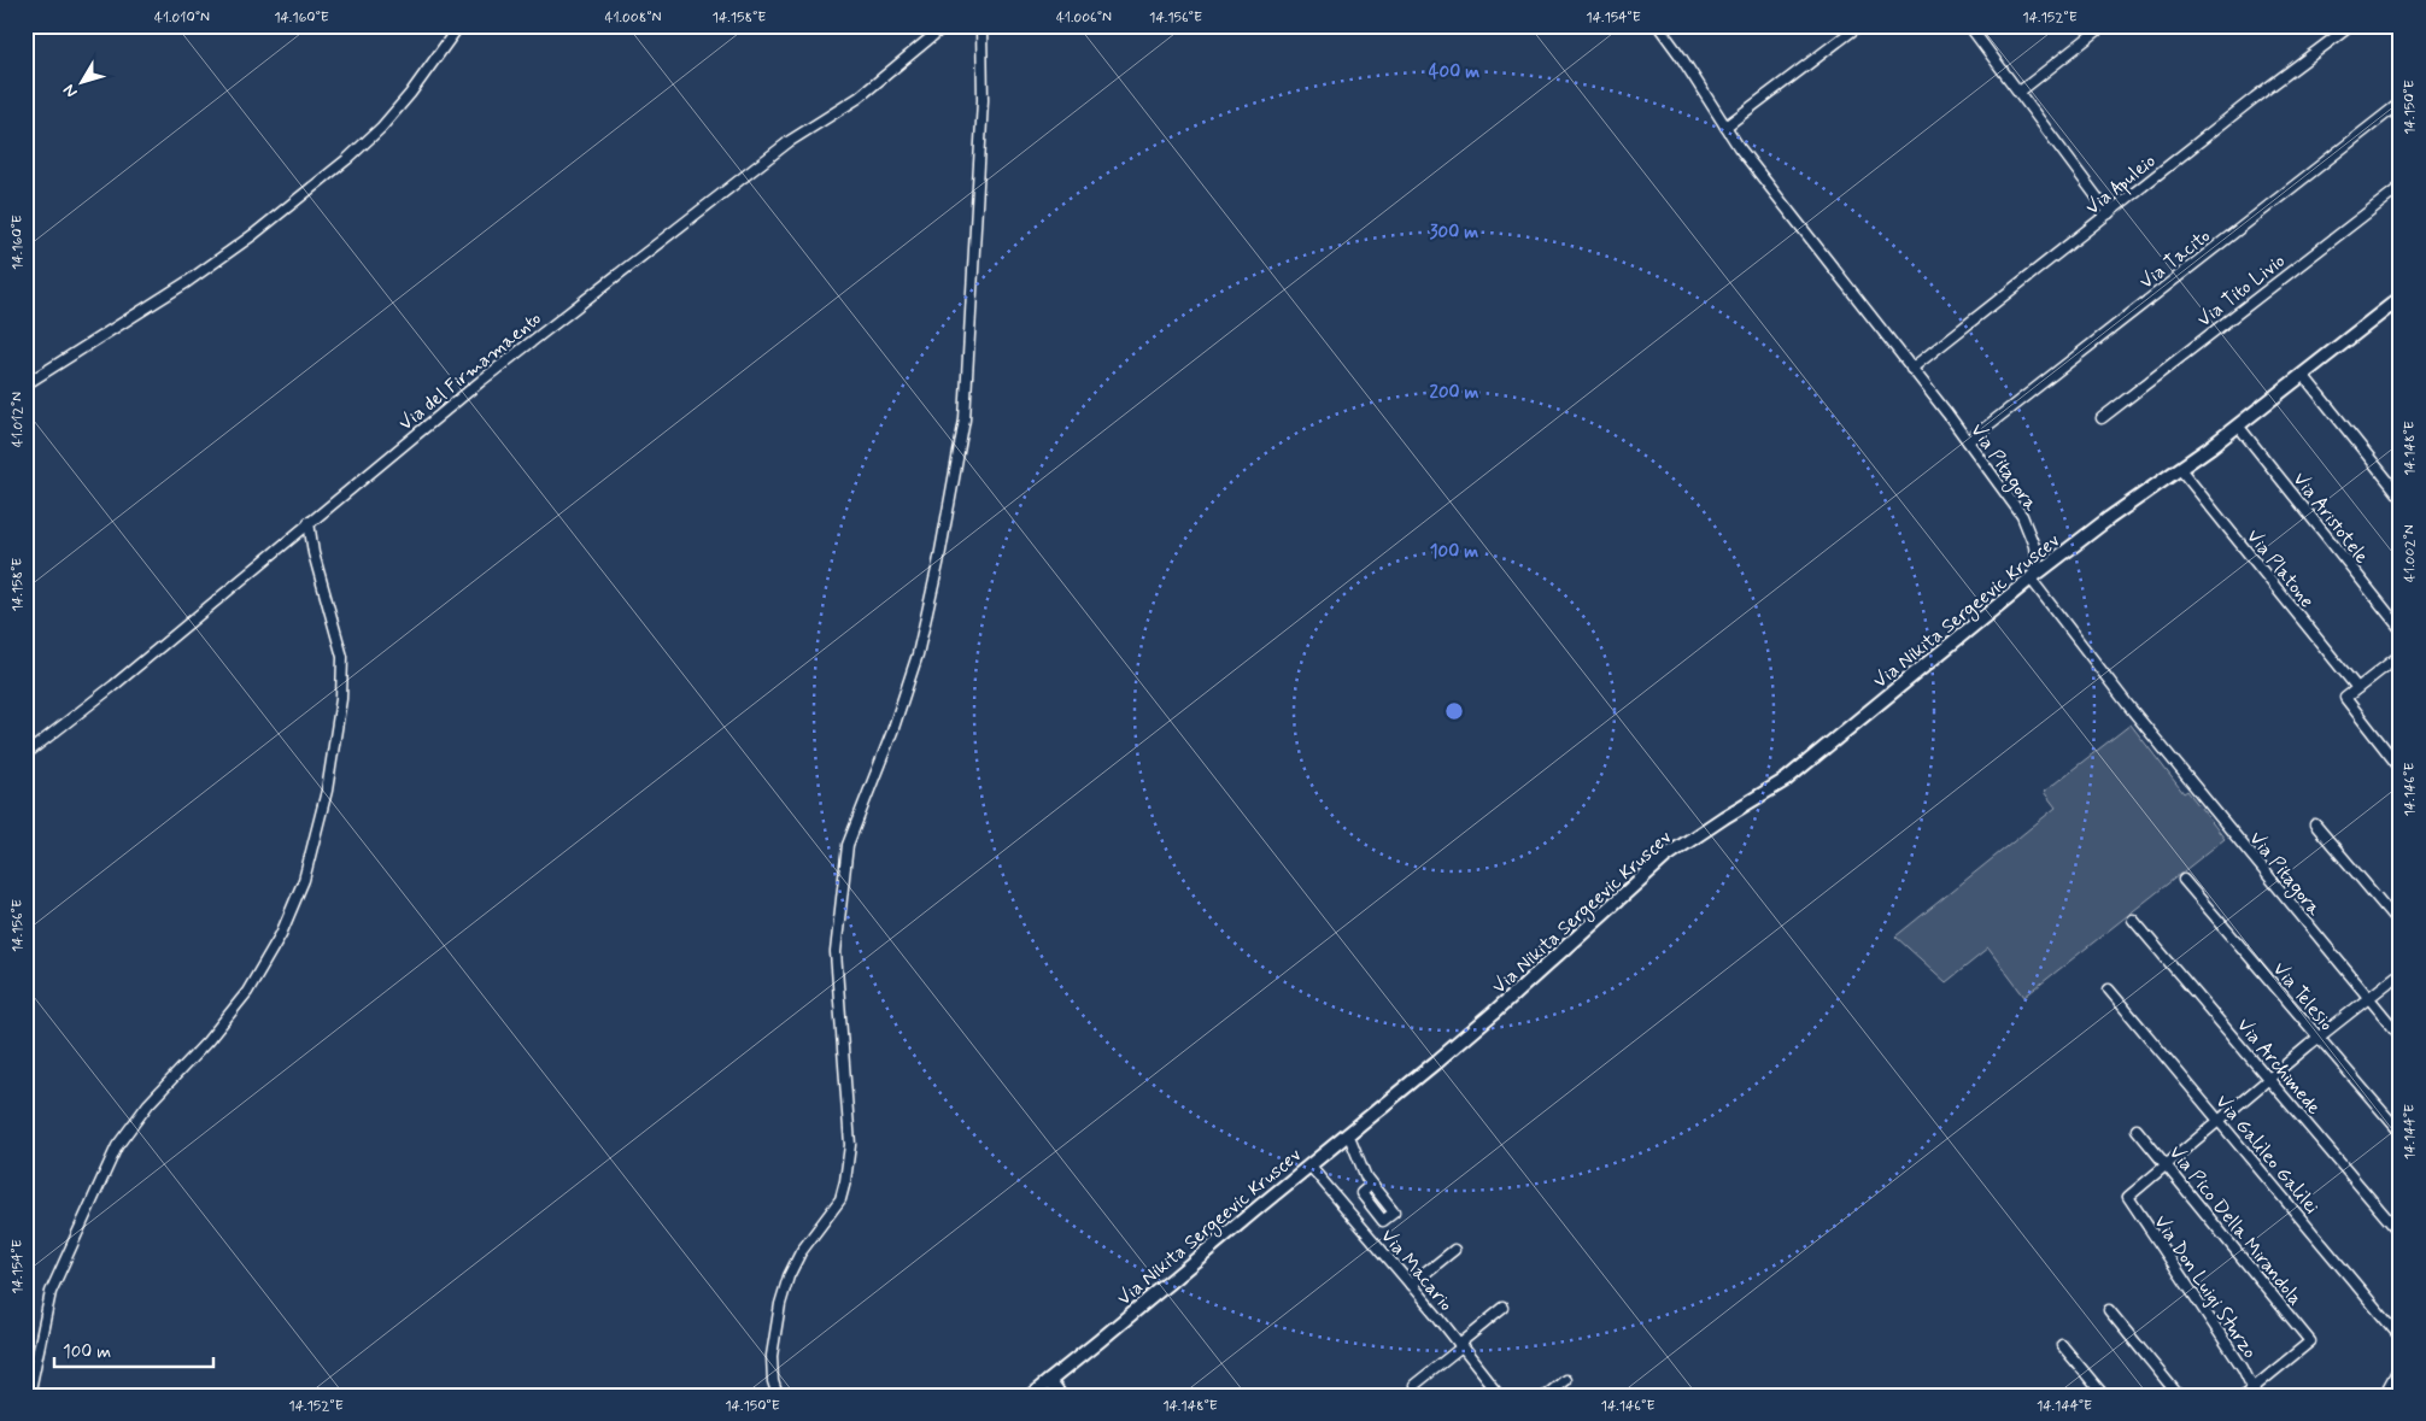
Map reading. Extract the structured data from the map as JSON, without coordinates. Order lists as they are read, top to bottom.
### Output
{
  "streets": {
    "main road": ["Via Nikita Sergeevic Kruscev"],
    "street": [
      "Via Apuleio",
      "Via Tacito",
      "Via Tito Livio",
      "Via del Firmamaento",
      "Via Pitagora",
      "Via Aristotele",
      "Via Platone",
      "Via Telesio",
      "Via Archimede",
      "Via Galileo Galilei",
      "Via Pico Della Mirandola",
      "Via Macario",
      "Via Don Luigi Sturzo"
    ]
  },
  "crossings": [
    ["Via Apuleio", "Via Pitagora"],
    ["Via Tacito", "Via Pitagora"],
    ["Via Pitagora", "Via Nikita Sergeevic Kruscev"],
    ["Via Aristotele", "Via Nikita Sergeevic Kruscev"],
    ["Via Platone", "Via Nikita Sergeevic Kruscev"],
    ["Via Nikita Sergeevic Kruscev", "Via Macario"],
    ["Via Pico Della Mirandola", "Via Don Luigi Sturzo"]
  ],
  "scale_bar": "100 m",
  "north": "bottom left",
  "coordinates": [
    "41.010°N",
    "14.160°E",
    "41.008°N",
    "14.158°E",
    "41.006°N",
    "14.156°E",
    "14.154°E",
    "14.152°E",
    "14.150°E",
    "41.012°N",
    "14.148°E",
    "41.002°N",
    "14.146°E",
    "14.144°E"
  ],
  "rings": [
    "400 m",
    "300 m",
    "200 m",
    "100 m"
  ]
}
